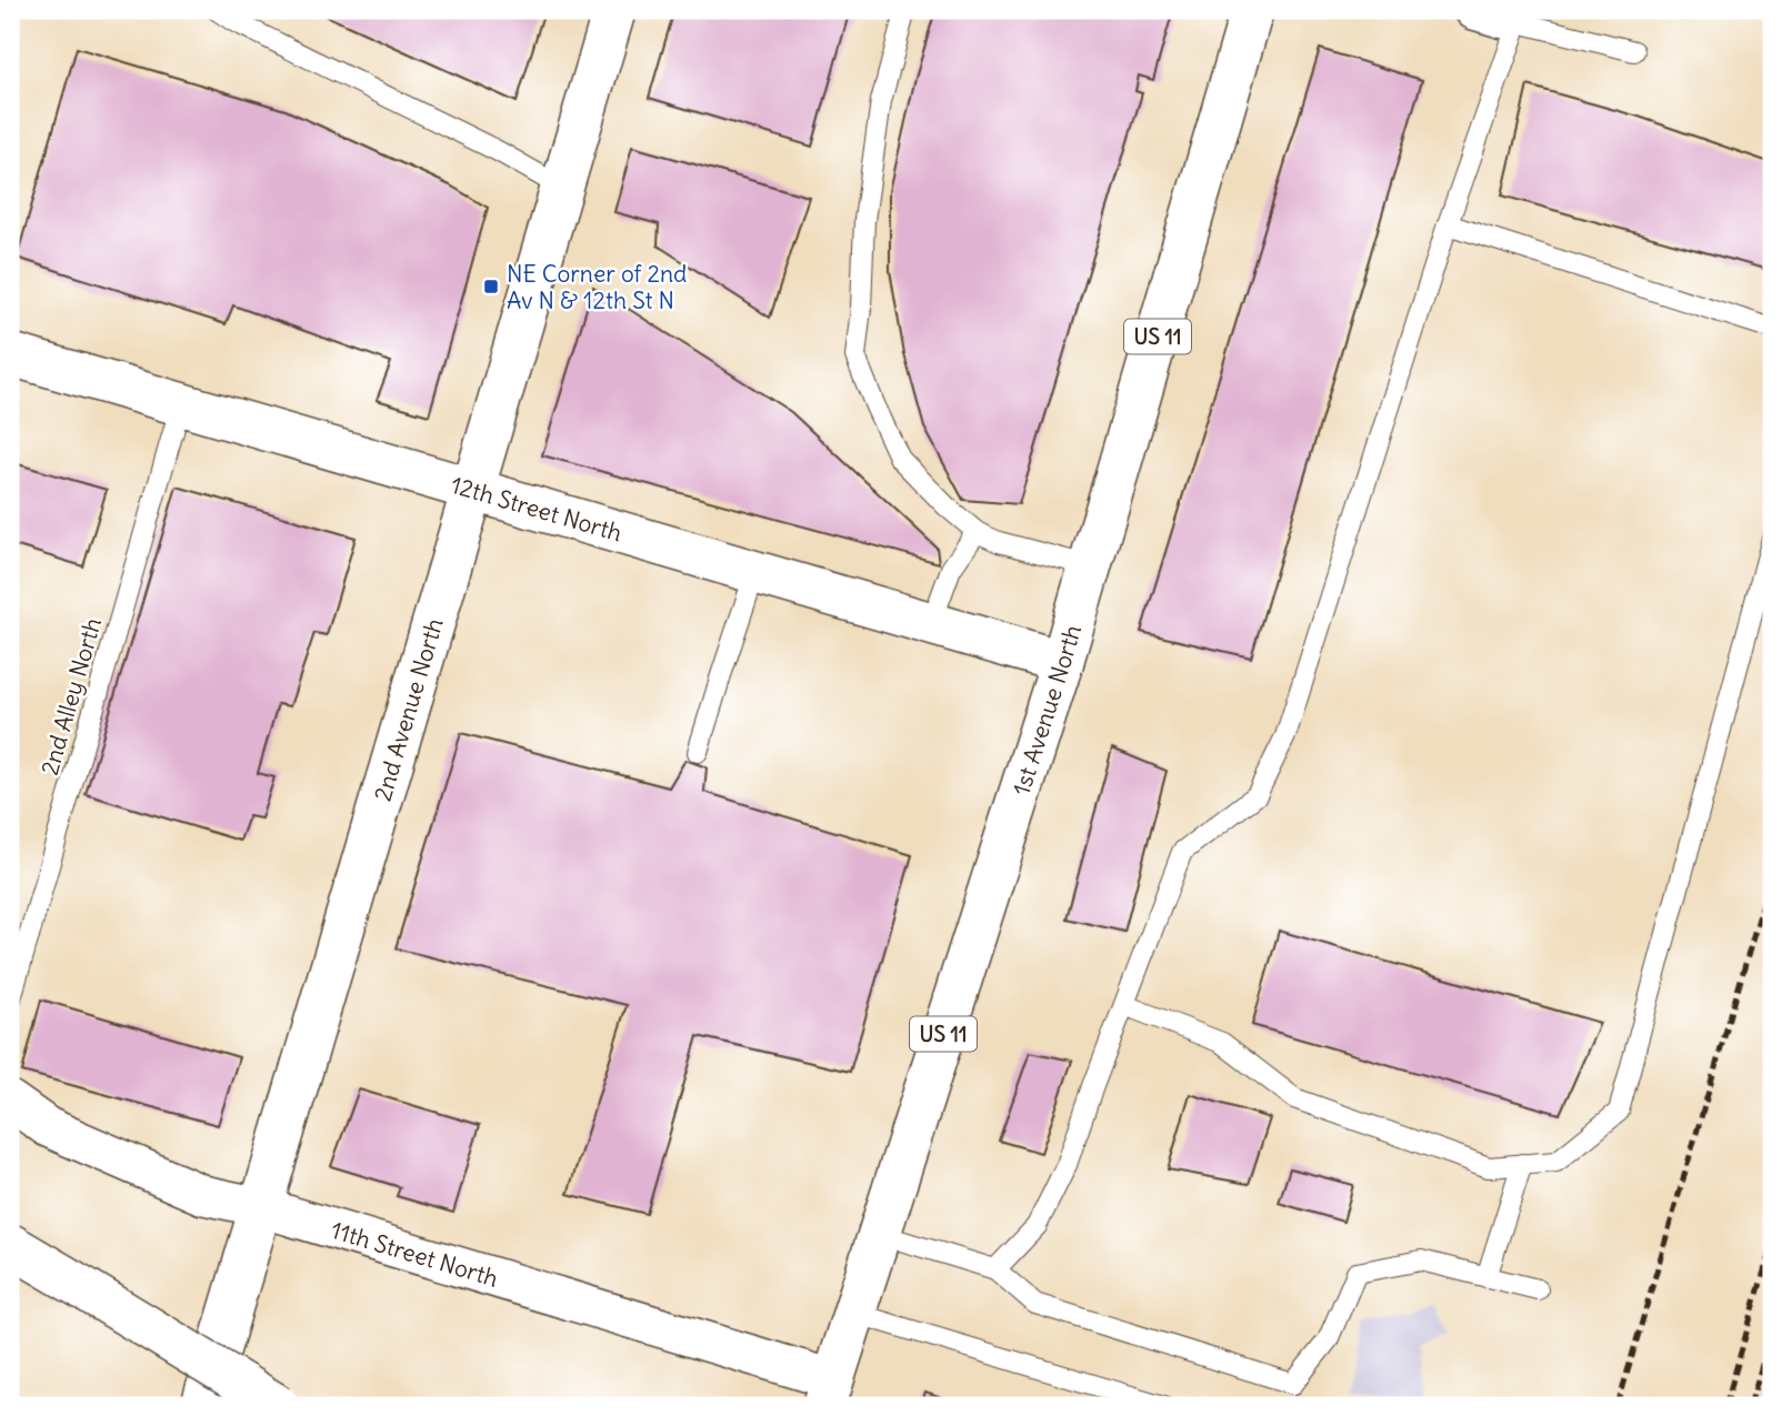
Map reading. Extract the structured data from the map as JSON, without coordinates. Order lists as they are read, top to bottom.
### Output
{
  "streets": {
    "main road": [
      "US 11",
      "12th Street North",
      "2nd Avenue North",
      "1st Avenue North"
    ],
    "street": ["11th Street North"],
    "lane": ["2nd Alley North"]
  },
  "crossings": [
    ["12th Street North", "2nd Alley North"],
    ["12th Street North", "2nd Avenue North"],
    ["12th Street North", "1st Avenue North"],
    ["2nd Avenue North", "11th Street North"],
    ["1st Avenue North", "11th Street North"]
  ],
  "places": {
    "transit": ["NE Corner of 2nd Av N & 12th St N"]
  }
}
